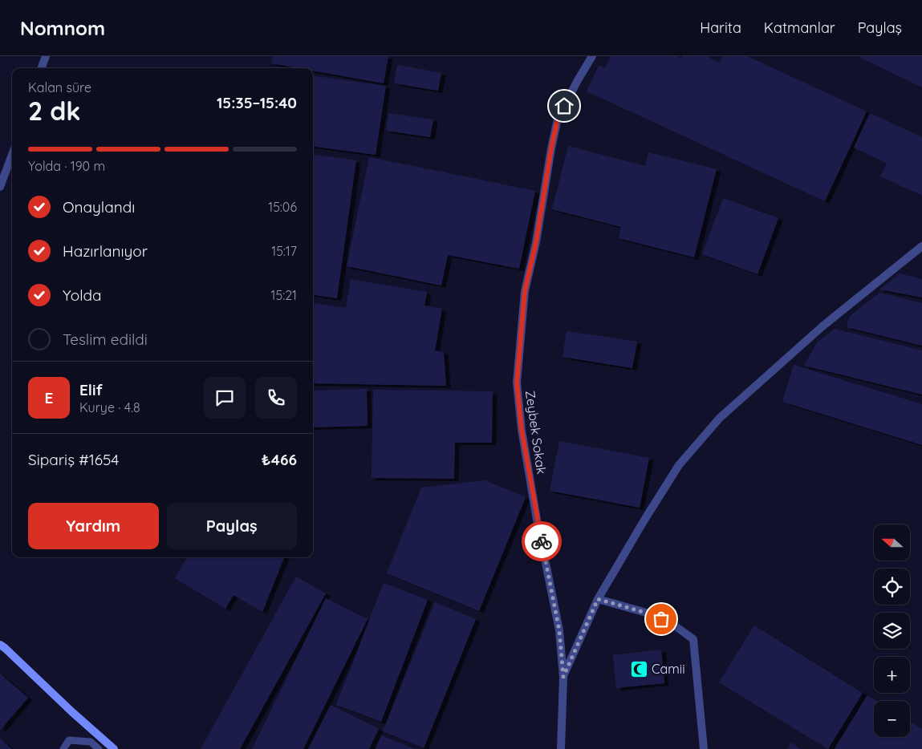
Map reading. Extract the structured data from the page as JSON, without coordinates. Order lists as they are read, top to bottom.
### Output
{
  "streets": {
    "street": ["Zeybek Sokak"]
  },
  "places": {
    "mosque": ["Camii"]
  },
  "north": "left",
  "page": {
    "header": "Nomnom",
    "nav": ["Harita", "Katmanlar", "Paylaş"],
    "heading": ["2 dk", "Kalan süre", "15:35–15:40"],
    "panel": [
      "Elif",
      "Kurye · 4.8",
      "Sipariş #1654",
      "₺466"
    ],
    "bar": "Yolda · 190 m",
    "list": [
      ["Onaylandı", "15:06"],
      ["Hazırlanıyor", "15:17"],
      ["Yolda", "15:21"],
      "Teslim edildi"
    ],
    "round": "E",
    "buttons": ["Yardım", "Paylaş"],
    "map_buttons": ["+", "−"]
  }
}
